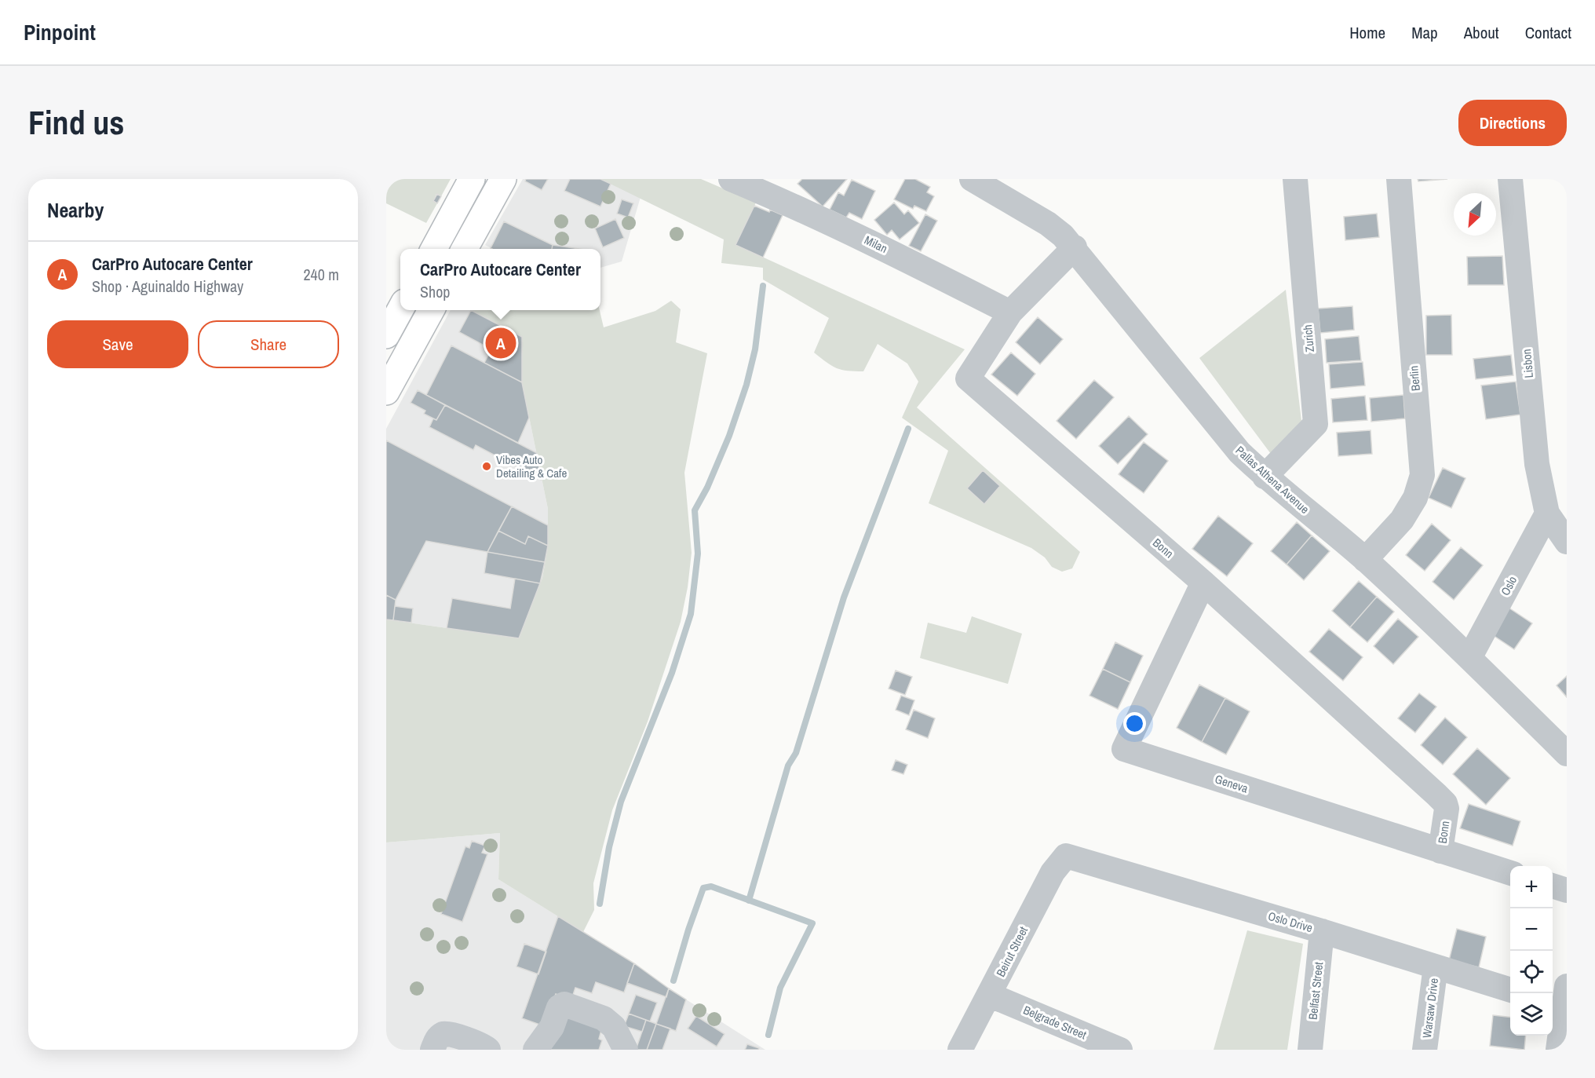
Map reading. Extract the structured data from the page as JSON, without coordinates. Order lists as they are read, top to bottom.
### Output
{
  "streets": {
    "street": [
      "Milan",
      "Zurich",
      "Lisbon",
      "Berlin",
      "Pallas Athena Avenue",
      "Bonn",
      "Oslo",
      "Geneva",
      "Oslo Drive",
      "Beirut Street",
      "Belfast Street",
      "Warsaw Drive",
      "Belgrade Street"
    ]
  },
  "crossings": [
    ["Milan", "Bonn"],
    ["Zurich", "Pallas Athena Avenue"],
    ["Lisbon", "Oslo"],
    ["Berlin", "Pallas Athena Avenue"],
    ["Pallas Athena Avenue", "Bonn"],
    ["Pallas Athena Avenue", "Oslo"],
    ["Bonn", "Geneva"],
    ["Oslo Drive", "Beirut Street"],
    ["Oslo Drive", "Belfast Street"],
    ["Oslo Drive", "Warsaw Drive"],
    ["Beirut Street", "Belgrade Street"]
  ],
  "places": ["Vibes Auto Detailing & Cafe"],
  "north": "bottom left",
  "page": {
    "header": "Pinpoint",
    "nav": [
      "Home",
      "Map",
      "About",
      "Contact"
    ],
    "buttons": [
      "Directions",
      ["Save", "Share"]
    ],
    "title": "Find us",
    "heading": "Nearby",
    "list": [
      {
        "mark": "A",
        "name": "CarPro Autocare Center",
        "note": "Shop · Aguinaldo Highway",
        "value": "240 m"
      }
    ],
    "popup": ["CarPro Autocare Center", "Shop"],
    "pins": "A",
    "map_buttons": ["+", "−"]
  }
}
